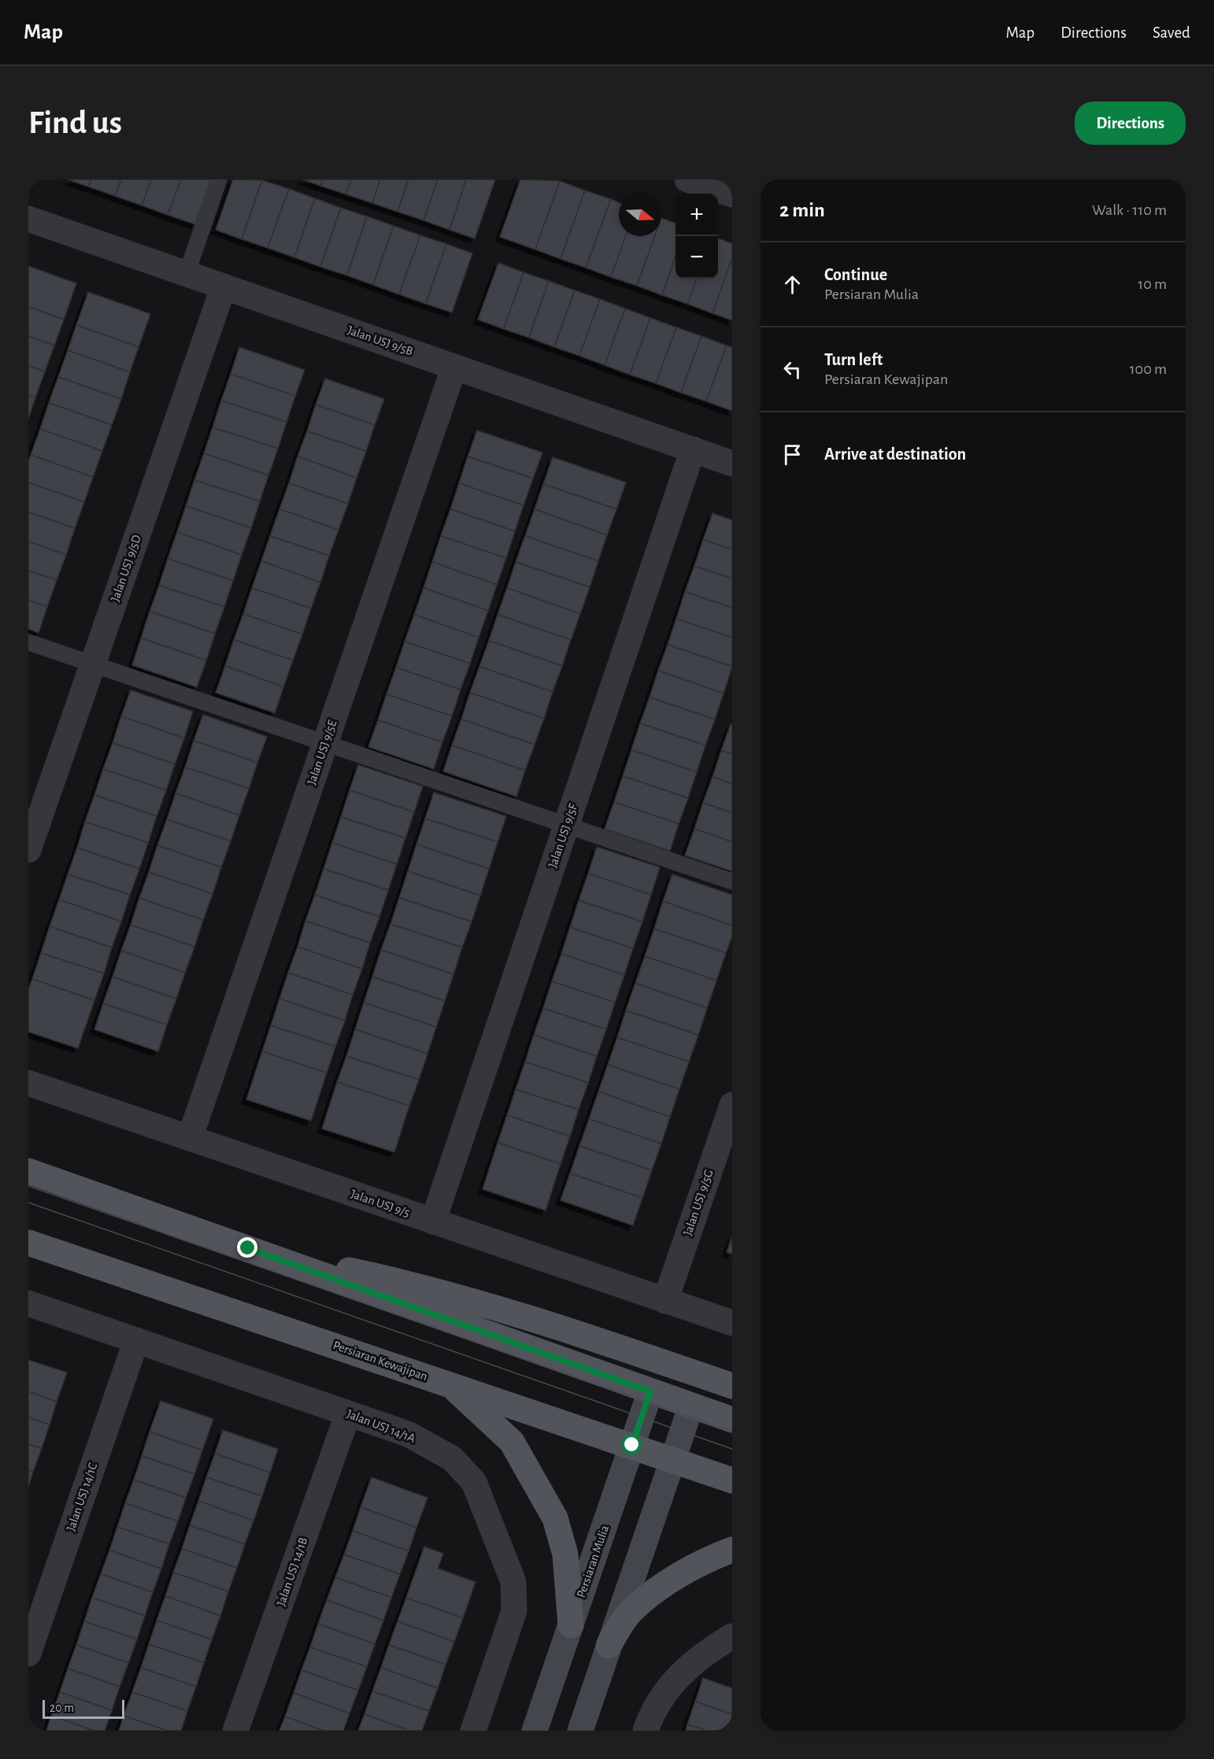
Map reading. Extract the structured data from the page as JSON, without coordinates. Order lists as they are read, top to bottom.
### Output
{
  "streets": {
    "main road": ["Persiaran Kewajipan", "Persiaran Mulia"],
    "street": [
      "Jalan USJ 9/5B",
      "Jalan USJ 9/5D",
      "Jalan USJ 9/5E",
      "Jalan USJ 9/5F",
      "Jalan USJ 9/5G",
      "Jalan USJ 9/5",
      "Jalan USJ 14/1A",
      "Jalan USJ 14/1C",
      "Jalan USJ 14/1B"
    ]
  },
  "crossings": [
    ["Jalan USJ 9/5B", "Jalan USJ 9/5D"],
    ["Jalan USJ 9/5B", "Jalan USJ 9/5E"],
    ["Jalan USJ 9/5B", "Jalan USJ 9/5F"],
    ["Jalan USJ 9/5E", "Jalan USJ 9/5"],
    ["Jalan USJ 9/5F", "Jalan USJ 9/5"],
    ["Jalan USJ 9/5G", "Jalan USJ 9/5"],
    ["Persiaran Kewajipan", "Persiaran Mulia"],
    ["Jalan USJ 14/1A", "Jalan USJ 14/1C"],
    ["Jalan USJ 14/1A", "Jalan USJ 14/1B"]
  ],
  "scale_bar": "20 m",
  "north": "right",
  "page": {
    "header": "Map",
    "nav": ["Map", "Directions", "Saved"],
    "buttons": "Directions",
    "title": "Find us",
    "heading": ["2 min", "Walk · 110 m"],
    "map_buttons": ["+", "−"],
    "list": [
      ["Continue", "Persiaran Mulia", "10 m"],
      ["Turn left", "Persiaran Kewajipan", "100 m"],
      "Arrive at destination"
    ],
    "scale": "20 m"
  }
}
